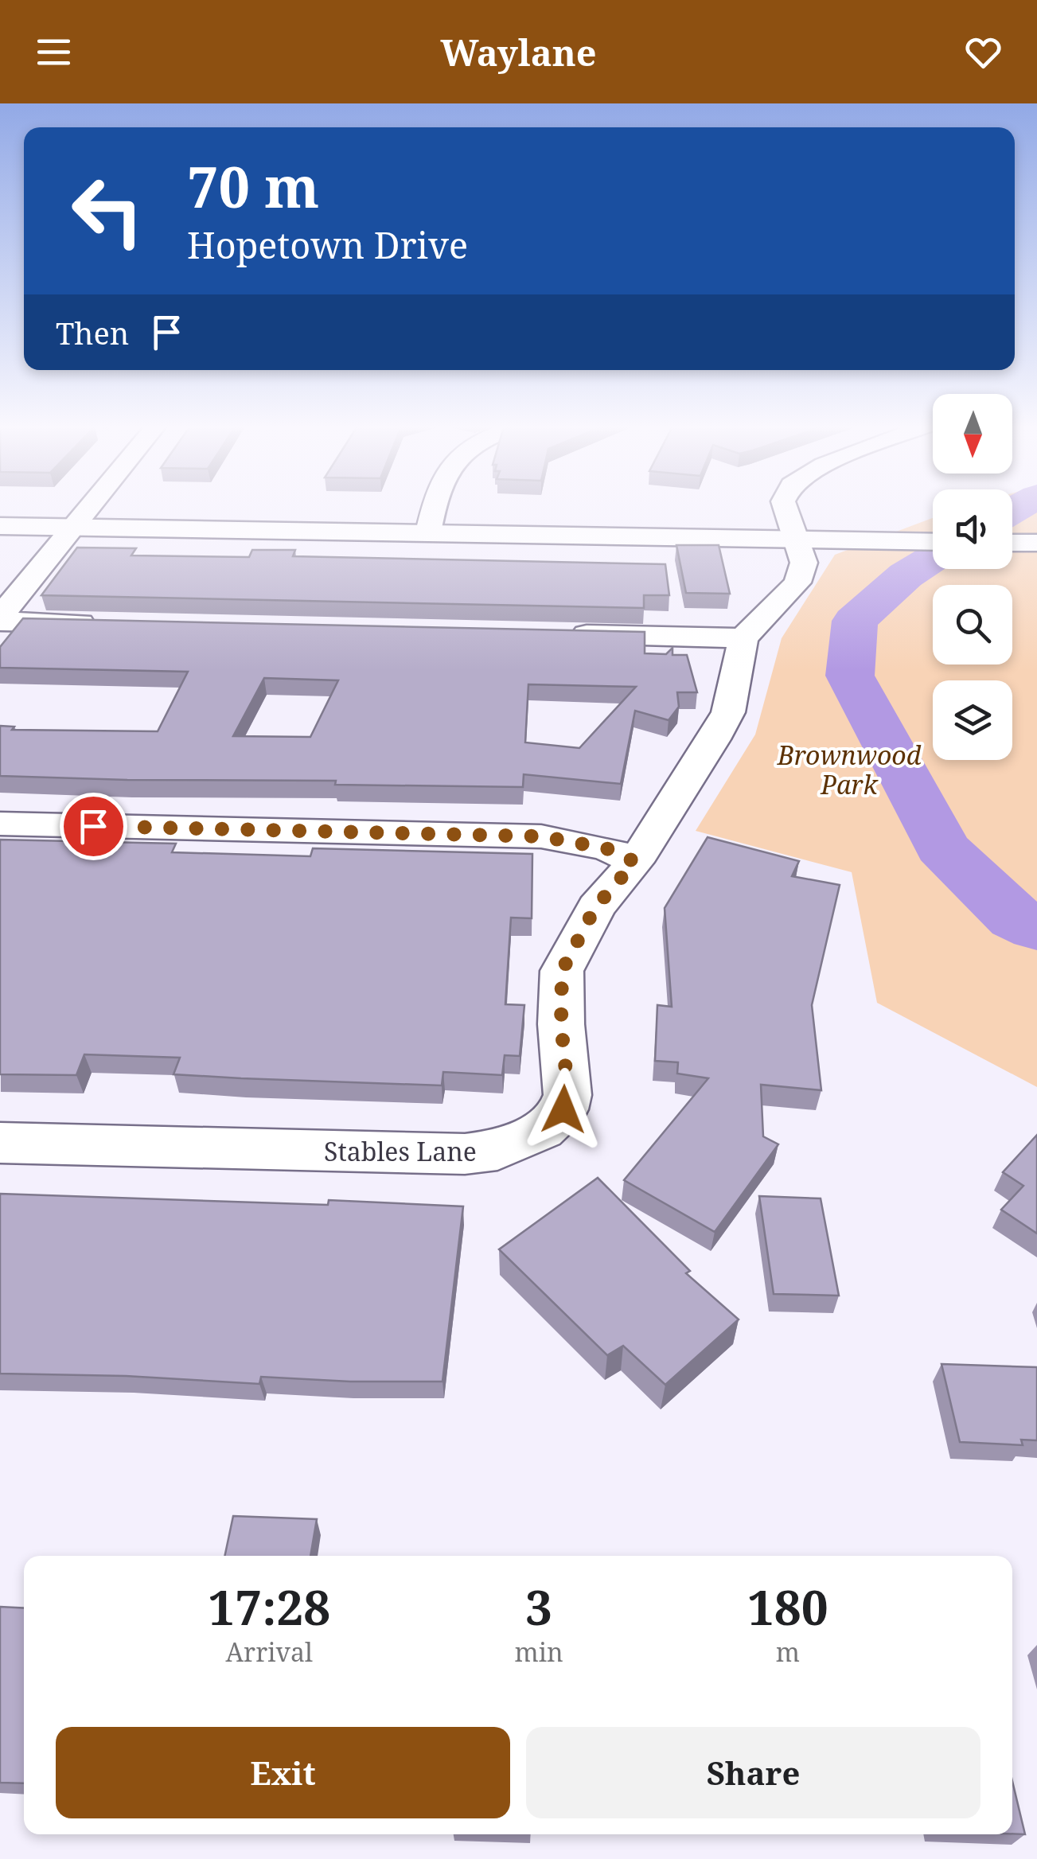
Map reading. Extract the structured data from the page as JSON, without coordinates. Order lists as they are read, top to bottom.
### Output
{
  "streets": {
    "street": ["Stables Lane"]
  },
  "parks": ["Brownwood Park"],
  "north": "bottom",
  "page": {
    "header": "Waylane",
    "turn": ["70 m", "Hopetown Drive"],
    "then": "Then",
    "eta": [
      "17:28",
      "Arrival",
      "3",
      "min",
      "180",
      "m"
    ],
    "buttons": ["Exit", "Share"]
  }
}
